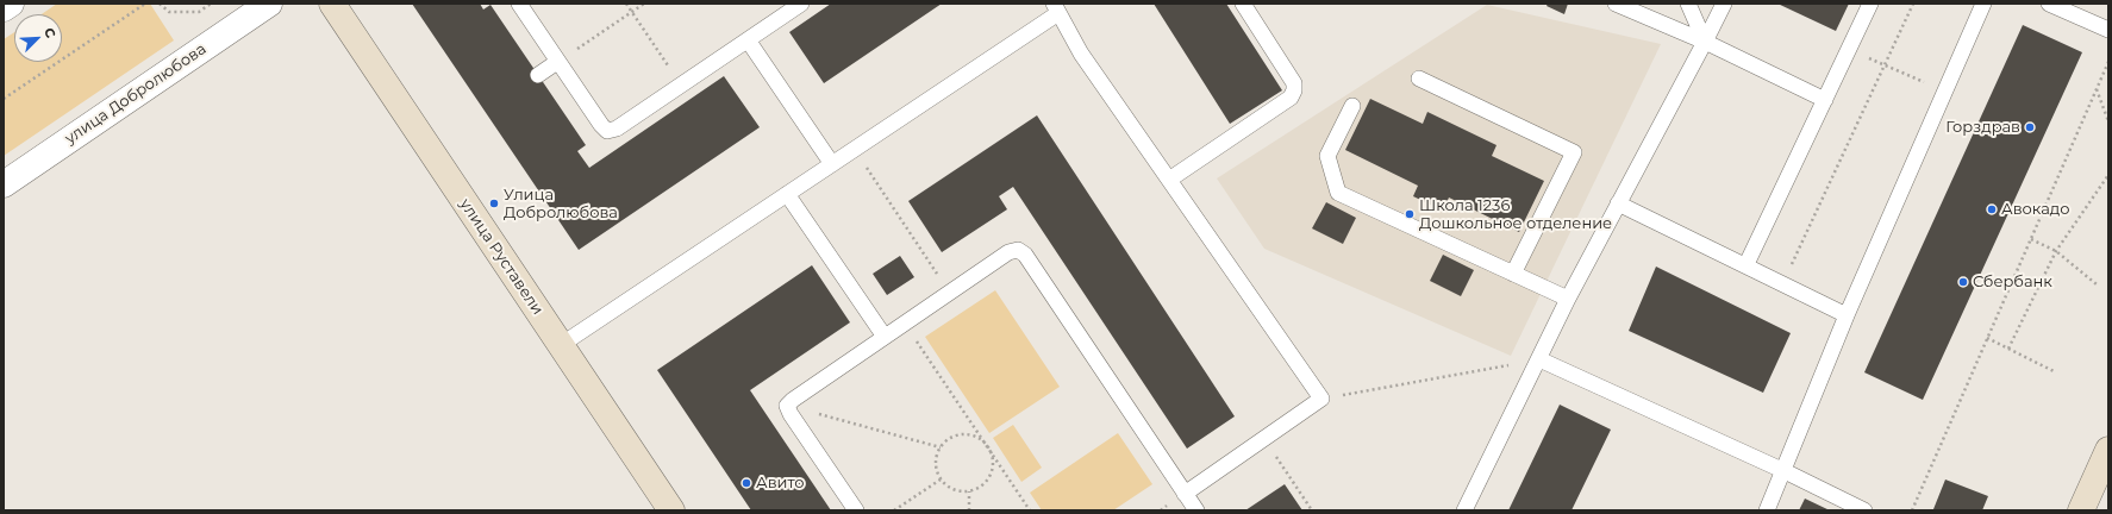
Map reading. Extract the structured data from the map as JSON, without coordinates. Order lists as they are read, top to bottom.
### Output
{
  "streets": {
    "main road": ["улица Руставели"],
    "street": ["улица Добролюбова"]
  },
  "places": [
    "Горздрав",
    "Улица Добролюбова",
    "Авокадо",
    "Школа 1236 Дошкольное отделение",
    "Сбербанк",
    "Авито"
  ],
  "north": "top right"
}
